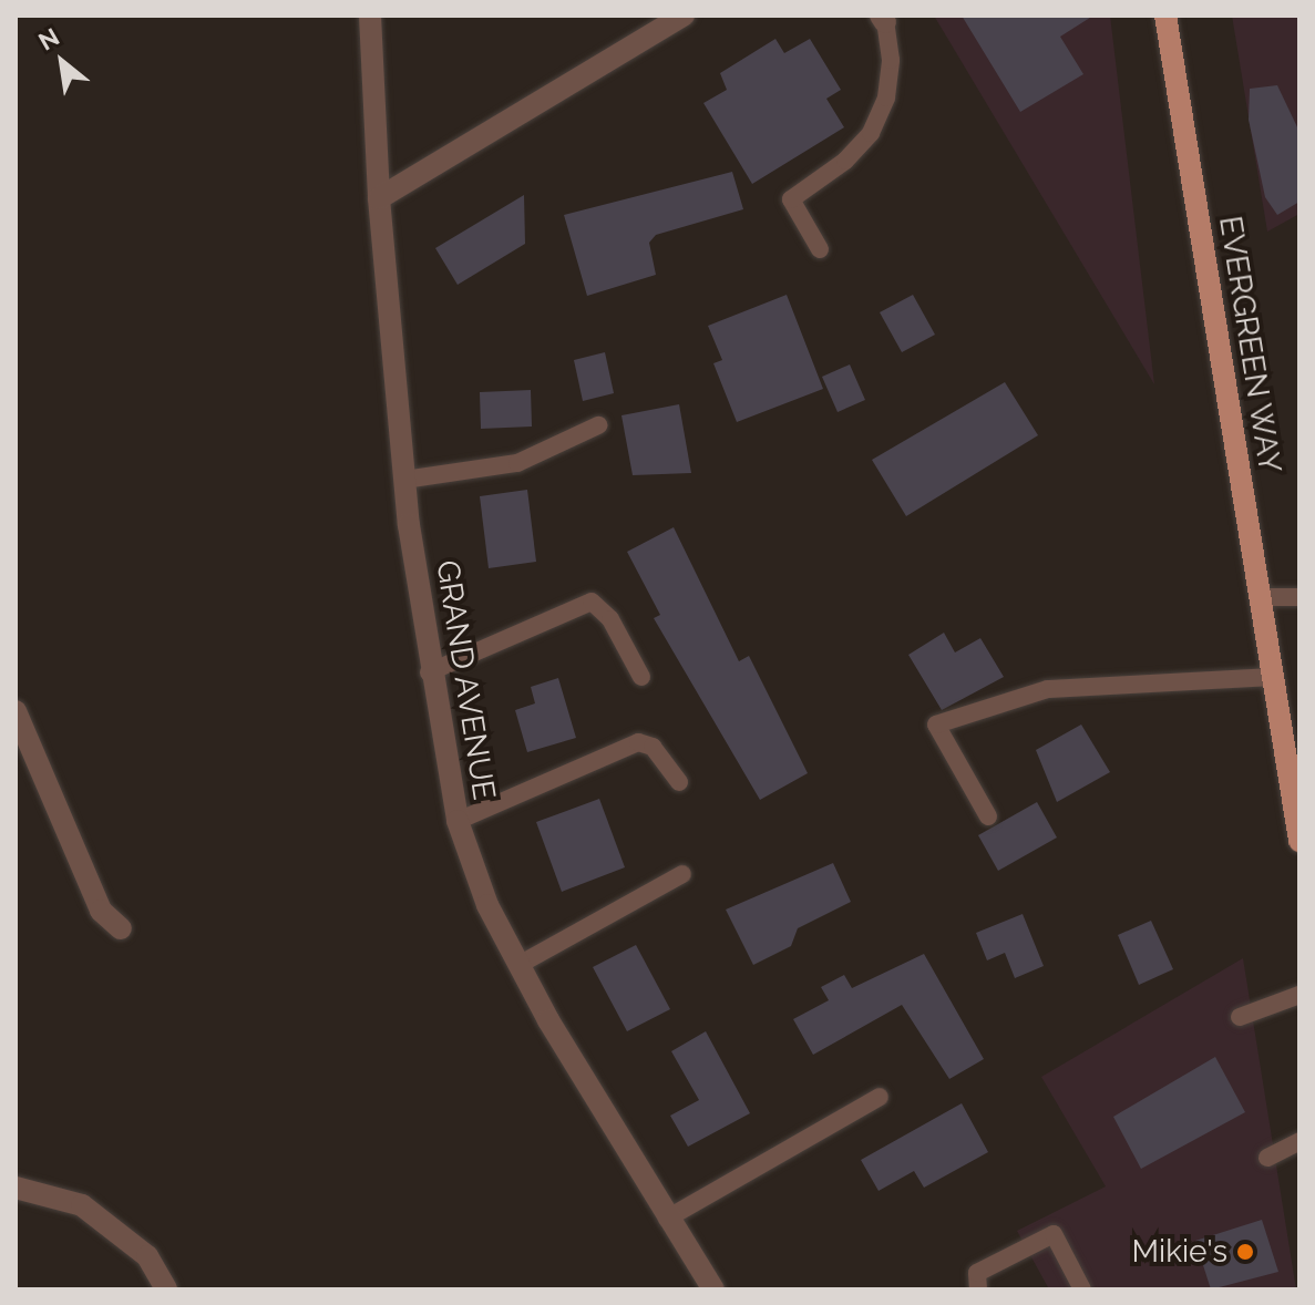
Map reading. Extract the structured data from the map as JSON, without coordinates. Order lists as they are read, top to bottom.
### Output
{
  "streets": {
    "main road": ["EVERGREEN WAY"],
    "street": ["GRAND AVENUE"]
  },
  "places": ["Mikie's"],
  "north": "top left"
}
